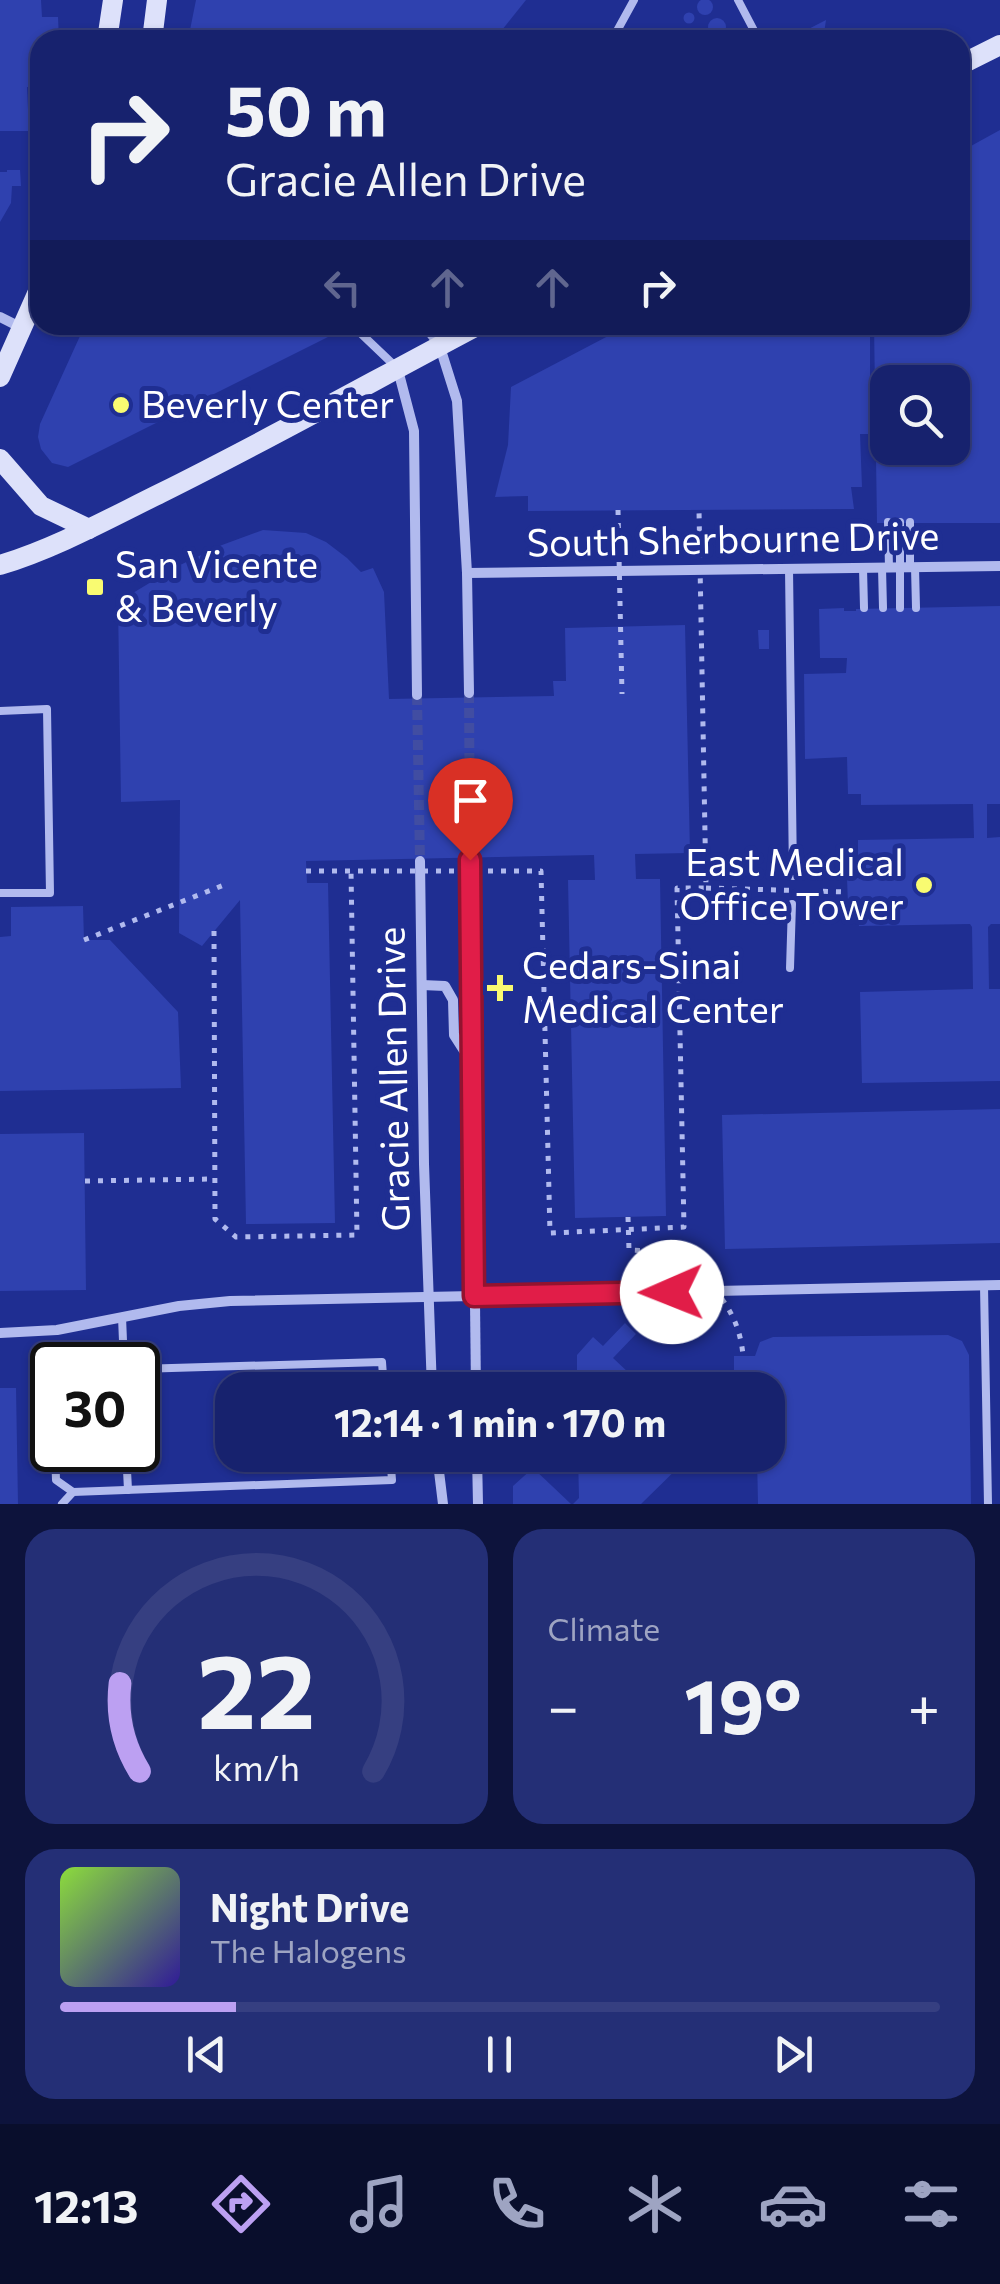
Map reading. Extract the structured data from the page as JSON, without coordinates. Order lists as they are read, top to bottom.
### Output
{
  "streets": {
    "street": ["South Sherbourne Drive", "Gracie Allen Drive"]
  },
  "places": {
    "other": ["Beverly Center", "East Medical Office Tower"],
    "transit": ["San Vicente & Beverly"],
    "health": ["Cedars-Sinai Medical Center"]
  },
  "page": {
    "turn": ["50 m", "Gracie Allen Drive"],
    "limit": "30",
    "trip": "12:14 · 1 min · 170 m",
    "tile": "Climate",
    "heat": ["−", "19°", "+"],
    "song": ["Night Drive", "The Halogens"],
    "tabs": "12:13",
    "gauge": ["22", "km/h"]
  }
}
